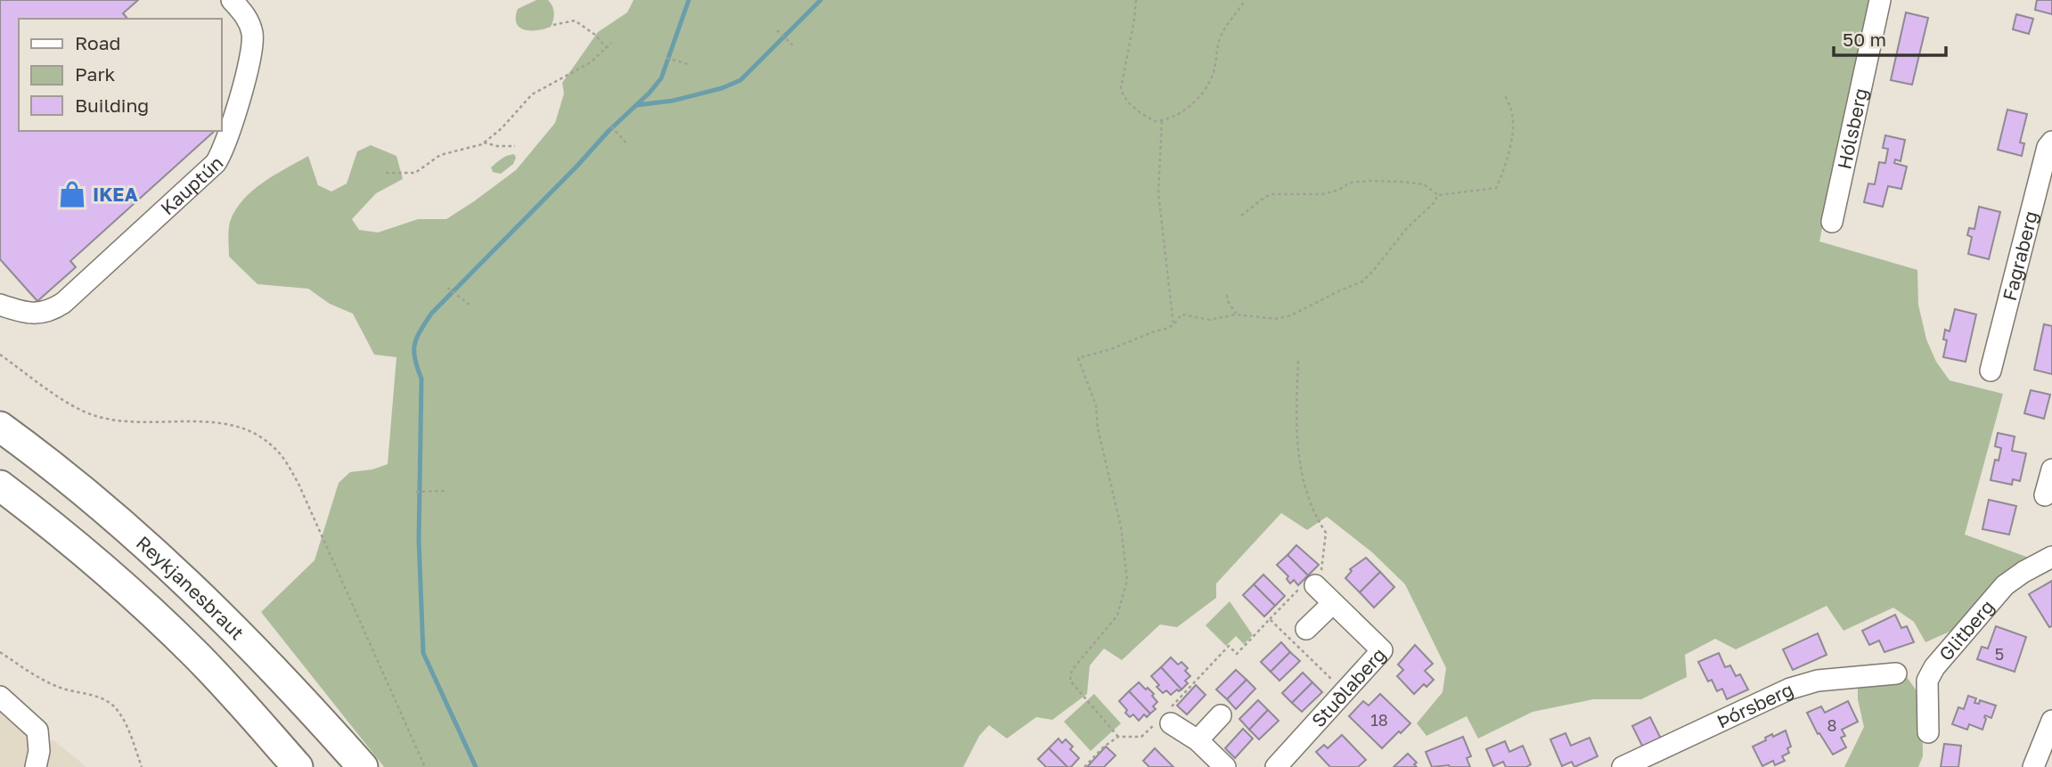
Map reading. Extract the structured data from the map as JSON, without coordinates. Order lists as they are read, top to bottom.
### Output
{
  "streets": {
    "highway": ["Reykjanesbraut"],
    "street": [
      "Hólsberg",
      "Kauptún",
      "Fagraberg",
      "Glitberg",
      "Stuðlaberg",
      "Þórsberg"
    ]
  },
  "places": {
    "shop": ["IKEA"]
  },
  "house_numbers": ["5", "18", "8"],
  "legend": ["Road", "Park", "Building"],
  "scale_bar": "50 m"
}
